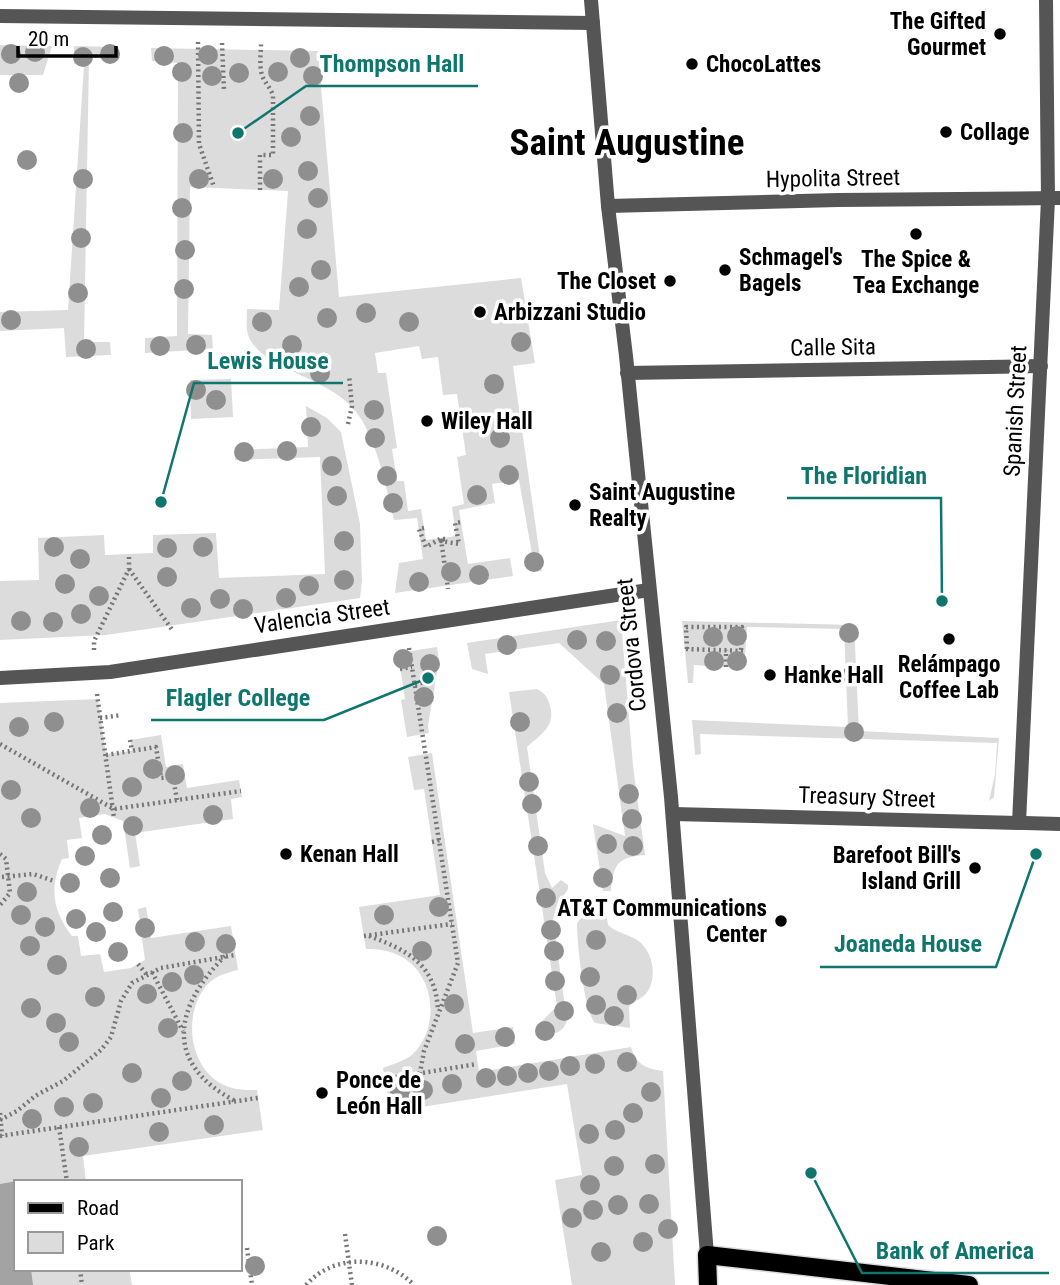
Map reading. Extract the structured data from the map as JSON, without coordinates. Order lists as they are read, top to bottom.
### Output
{
  "streets": {
    "main road": ["Cordova Street"],
    "street": [
      "Hypolita Street",
      "Calle Sita",
      "Spanish Street",
      "Valencia Street",
      "Treasury Street"
    ]
  },
  "crossings": [
    ["Hypolita Street", "Spanish Street"],
    ["Hypolita Street", "Cordova Street"],
    ["Calle Sita", "Spanish Street"],
    ["Calle Sita", "Cordova Street"],
    ["Spanish Street", "Treasury Street"],
    ["Valencia Street", "Cordova Street"],
    ["Cordova Street", "Treasury Street"]
  ],
  "districts": ["Saint Augustine"],
  "places": [
    "The Gifted Gourmet",
    "ChocoLattes",
    "Collage",
    "Thompson Hall",
    "The Spice & Tea Exchange",
    "Schmagel's Bagels",
    "The Closet",
    "Arbizzani Studio",
    "Wiley Hall",
    "Lewis House",
    "Saint Augustine Realty",
    "The Floridian",
    "Relámpago Coffee Lab",
    "Hanke Hall",
    "Flagler College",
    "Kenan Hall",
    "Joaneda House",
    "Barefoot Bill's Island Grill",
    "AT&T Communications Center",
    "Ponce de León Hall",
    "Bank of America"
  ],
  "legend": ["Road", "Park"],
  "scale_bar": "20 m"
}
